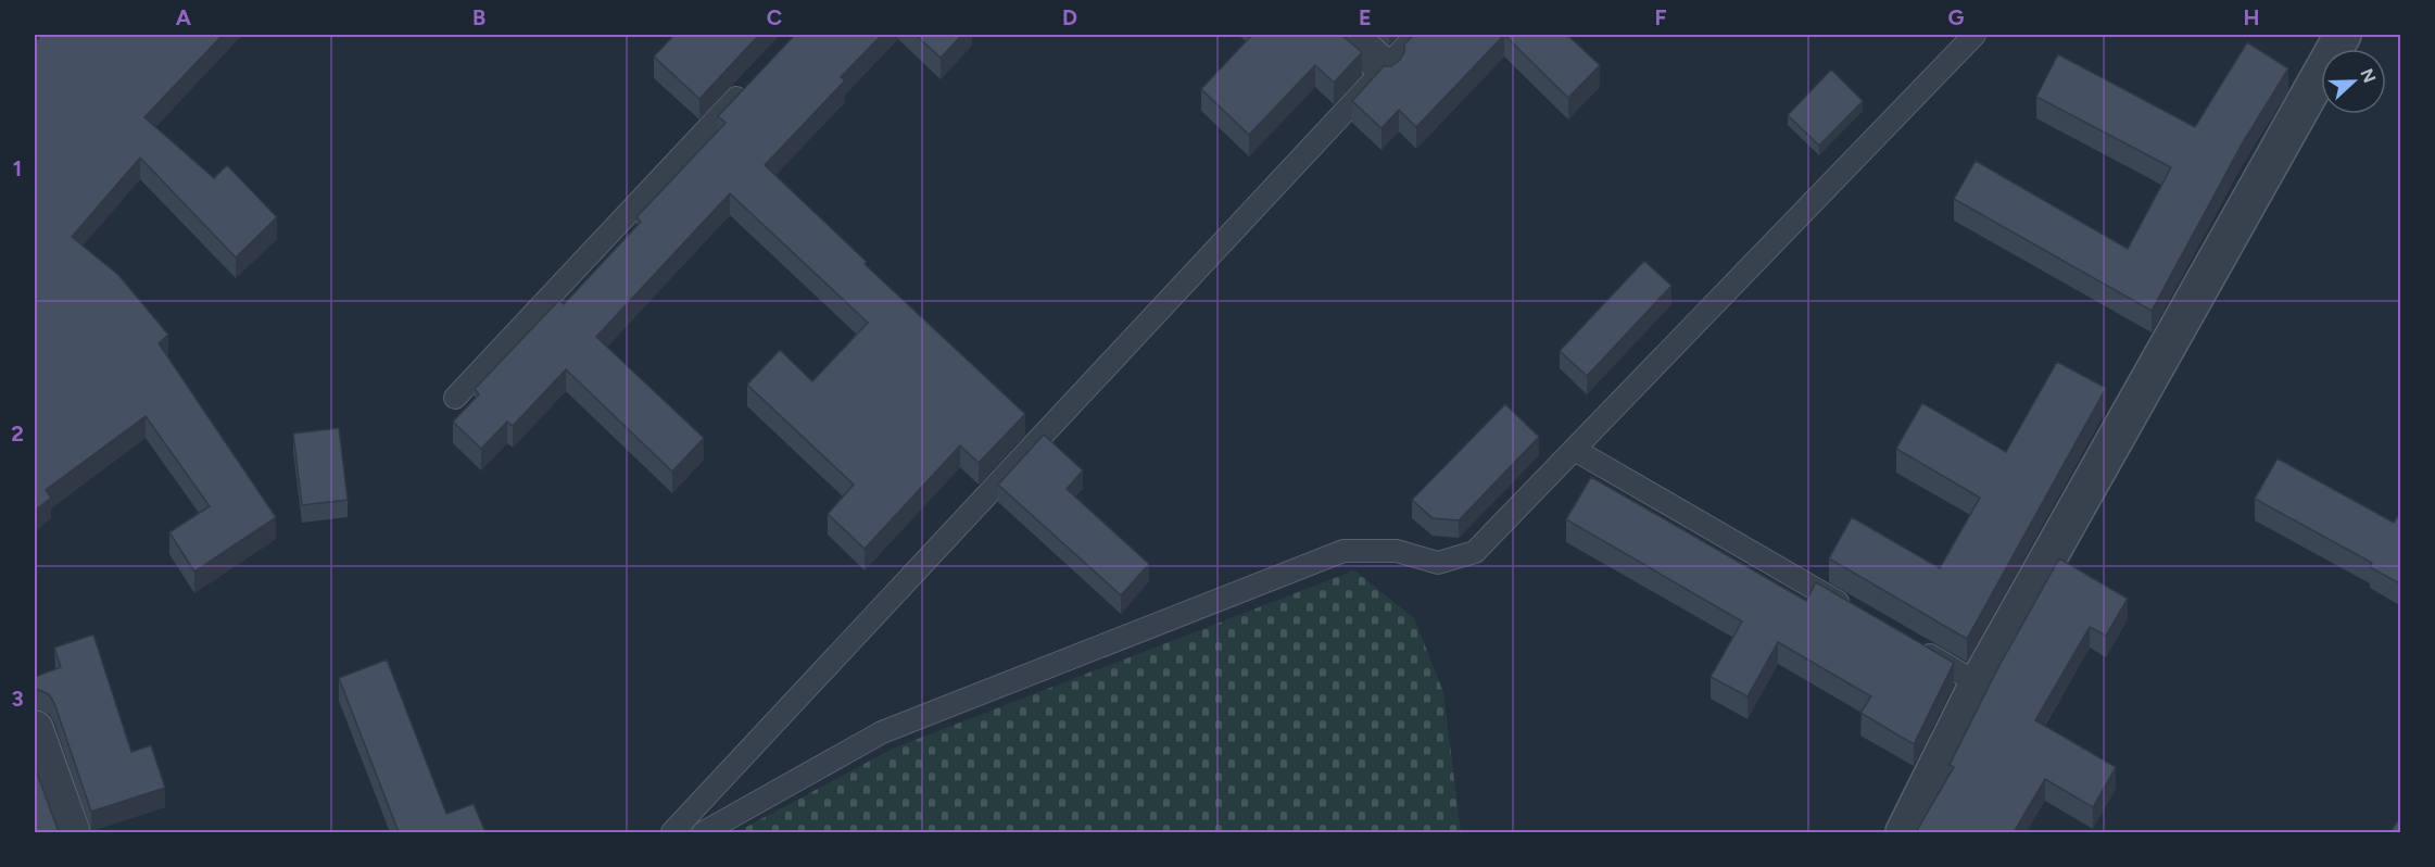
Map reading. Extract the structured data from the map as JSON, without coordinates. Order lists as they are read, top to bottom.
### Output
{
  "north": "right",
  "grid": {
    "columns": [
      "A",
      "B",
      "C",
      "D",
      "E",
      "F",
      "G",
      "H"
    ],
    "rows": ["1", "2", "3"]
  }
}
